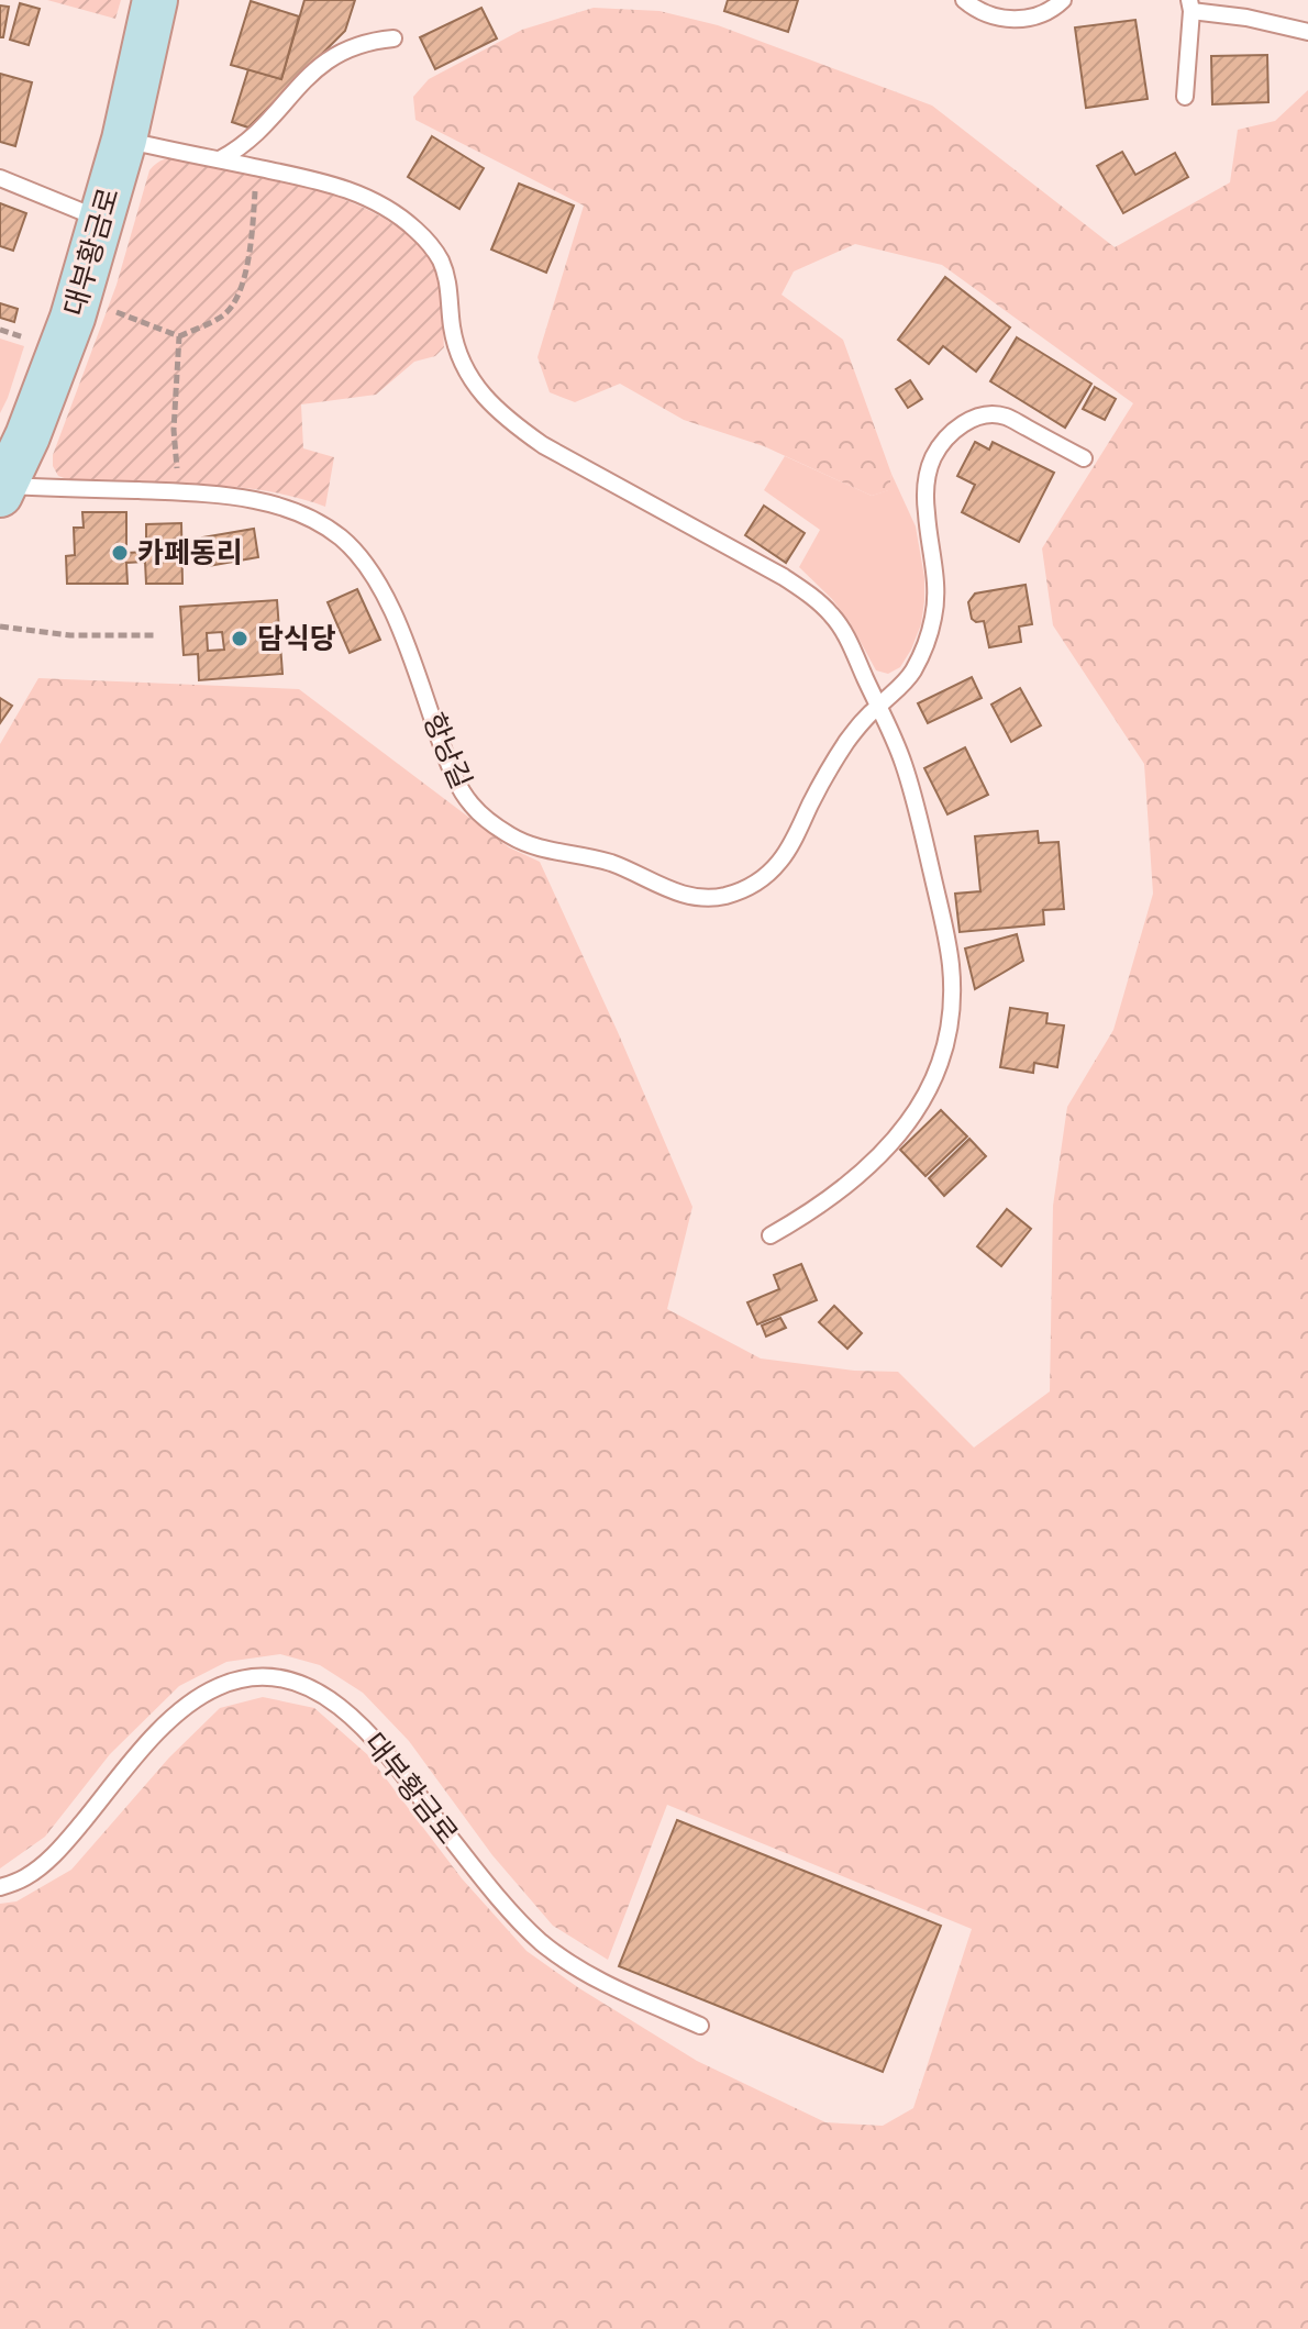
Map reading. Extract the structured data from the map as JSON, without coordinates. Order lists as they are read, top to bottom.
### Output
{
  "streets": {
    "main road": ["대부황금로"],
    "lane": ["항낭길"]
  },
  "crossings": [
    ["대부황금로", "항낭길"]
  ],
  "places": ["카페동리", "담식당"]
}
